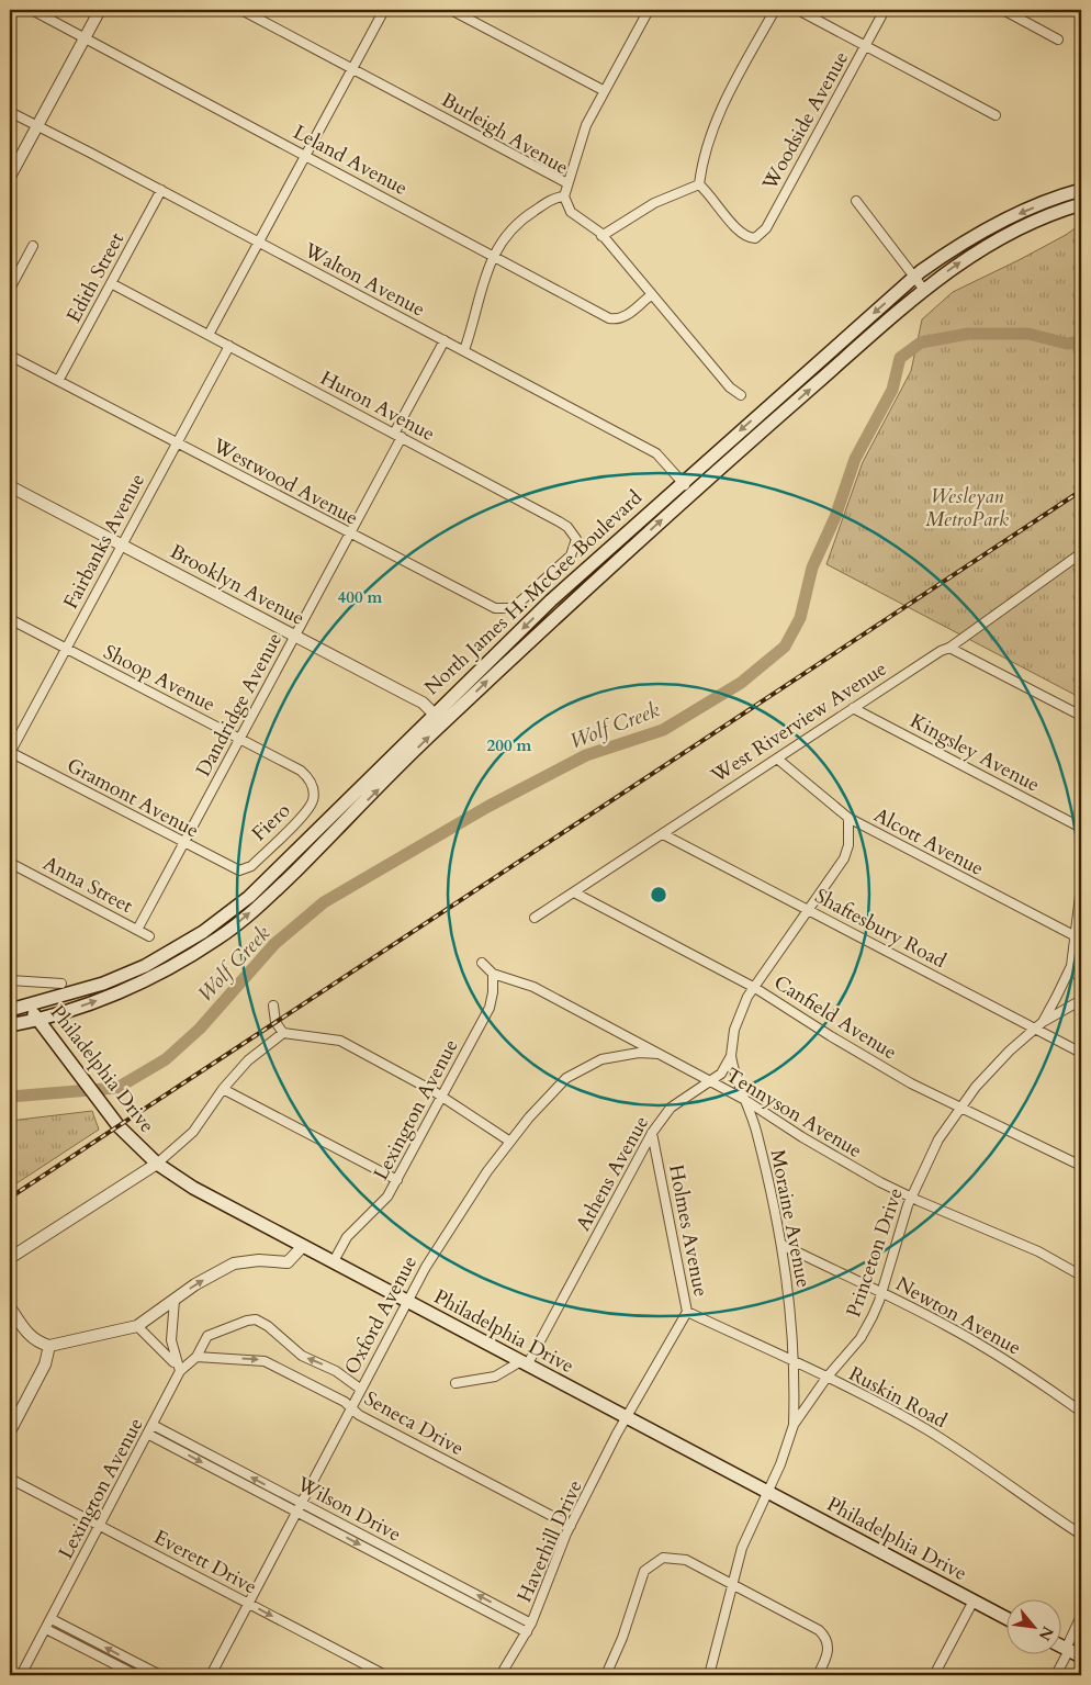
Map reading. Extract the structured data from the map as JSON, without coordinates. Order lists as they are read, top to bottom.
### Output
{
  "streets": {
    "main road": ["North James H. McGee Boulevard", "Philadelphia Drive"],
    "street": [
      "Woodside Avenue",
      "Burleigh Avenue",
      "Leland Avenue",
      "Edith Street",
      "Walton Avenue",
      "Huron Avenue",
      "Westwood Avenue",
      "Fairbanks Avenue",
      "Brooklyn Avenue",
      "Shoop Avenue",
      "Dandridge Avenue",
      "West Riverview Avenue",
      "Kingsley Avenue",
      "Gramont Avenue",
      "Fiero",
      "Alcott Avenue",
      "Anna Street",
      "Shaftesbury Road",
      "Canfield Avenue",
      "Lexington Avenue",
      "Tennyson Avenue",
      "Athens Avenue",
      "Moraine Avenue",
      "Holmes Avenue",
      "Princeton Drive",
      "Oxford Avenue",
      "Newton Avenue",
      "Ruskin Road",
      "Seneca Drive",
      "Wilson Drive",
      "Haverhill Drive",
      "Everett Drive"
    ]
  },
  "crossings": [
    ["Burleigh Avenue", "Leland Avenue"],
    ["Edith Street", "Walton Avenue"],
    ["Edith Street", "Huron Avenue"],
    ["Edith Street", "Westwood Avenue"],
    ["Walton Avenue", "North James H. McGee Boulevard"],
    ["Walton Avenue", "Dandridge Avenue"],
    ["Huron Avenue", "Westwood Avenue"],
    ["Huron Avenue", "Fairbanks Avenue"],
    ["Huron Avenue", "Dandridge Avenue"],
    ["Westwood Avenue", "Fairbanks Avenue"],
    ["Westwood Avenue", "Dandridge Avenue"],
    ["Fairbanks Avenue", "Brooklyn Avenue"],
    ["Fairbanks Avenue", "Shoop Avenue"],
    ["Fairbanks Avenue", "Gramont Avenue"],
    ["Brooklyn Avenue", "North James H. McGee Boulevard"],
    ["Brooklyn Avenue", "Dandridge Avenue"],
    ["North James H. McGee Boulevard", "Philadelphia Drive"],
    ["Shoop Avenue", "Dandridge Avenue"],
    ["Shoop Avenue", "Fiero"],
    ["Dandridge Avenue", "Gramont Avenue"],
    ["Dandridge Avenue", "Anna Street"],
    ["West Riverview Avenue", "Kingsley Avenue"],
    ["West Riverview Avenue", "Alcott Avenue"],
    ["West Riverview Avenue", "Shaftesbury Road"],
    ["West Riverview Avenue", "Canfield Avenue"],
    ["Gramont Avenue", "Fiero"],
    ["Alcott Avenue", "Athens Avenue"],
    ["Alcott Avenue", "Princeton Drive"],
    ["Shaftesbury Road", "Athens Avenue"],
    ["Shaftesbury Road", "Princeton Drive"],
    ["Canfield Avenue", "Athens Avenue"],
    ["Canfield Avenue", "Princeton Drive"],
    ["Philadelphia Drive", "Lexington Avenue"],
    ["Philadelphia Drive", "Athens Avenue"],
    ["Philadelphia Drive", "Holmes Avenue"],
    ["Philadelphia Drive", "Princeton Drive"],
    ["Philadelphia Drive", "Oxford Avenue"],
    ["Philadelphia Drive", "Haverhill Drive"],
    ["Lexington Avenue", "Tennyson Avenue"],
    ["Lexington Avenue", "Wilson Drive"],
    ["Lexington Avenue", "Everett Drive"],
    ["Tennyson Avenue", "Athens Avenue"],
    ["Tennyson Avenue", "Moraine Avenue"],
    ["Tennyson Avenue", "Princeton Drive"],
    ["Tennyson Avenue", "Oxford Avenue"],
    ["Athens Avenue", "Moraine Avenue"],
    ["Athens Avenue", "Holmes Avenue"],
    ["Moraine Avenue", "Princeton Drive"],
    ["Moraine Avenue", "Newton Avenue"],
    ["Moraine Avenue", "Ruskin Road"],
    ["Holmes Avenue", "Ruskin Road"],
    ["Holmes Avenue", "Haverhill Drive"],
    ["Princeton Drive", "Newton Avenue"],
    ["Princeton Drive", "Ruskin Road"],
    ["Oxford Avenue", "Seneca Drive"],
    ["Oxford Avenue", "Wilson Drive"],
    ["Oxford Avenue", "Everett Drive"],
    ["Seneca Drive", "Haverhill Drive"],
    ["Wilson Drive", "Haverhill Drive"]
  ],
  "one_way": ["Seneca Drive", "Everett Drive"],
  "water": ["Wolf Creek"],
  "parks": ["Wesleyan MetroPark"],
  "north": "bottom right",
  "rings": ["400 m", "200 m"]
}
